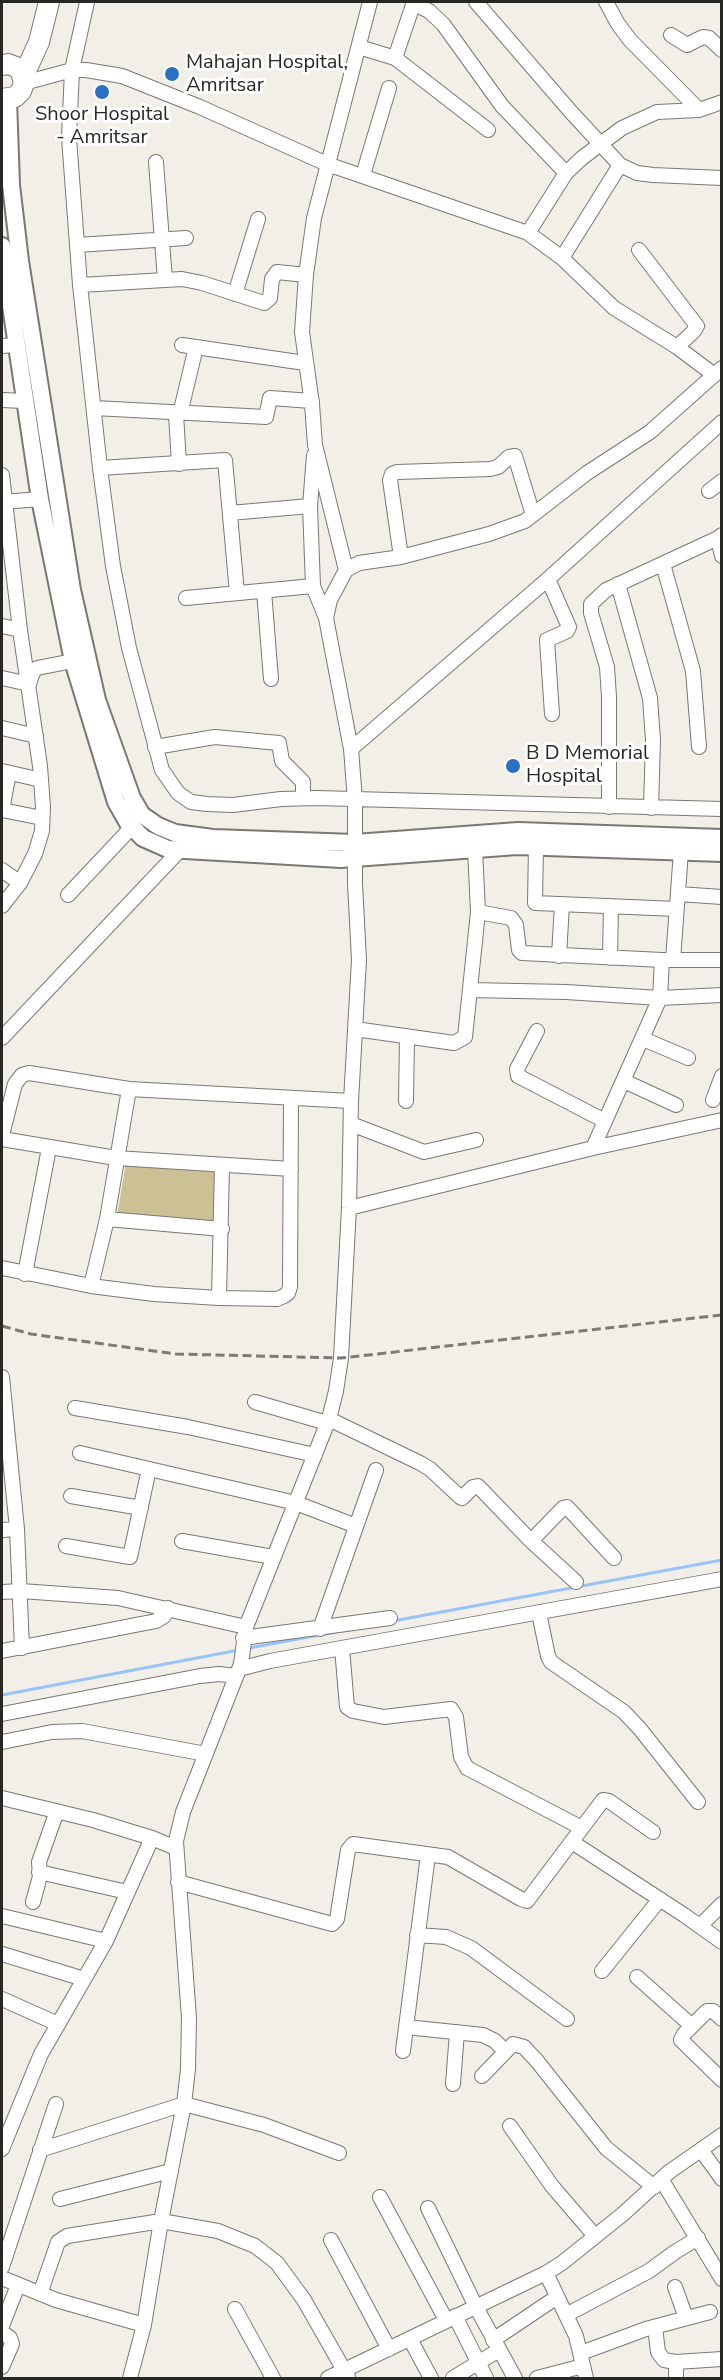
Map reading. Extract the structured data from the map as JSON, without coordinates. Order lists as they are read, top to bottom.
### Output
{
  "places": ["Mahajan Hospital, Amritsar", "Shoor Hospital - Amritsar", "B D Memorial Hospital"]
}
